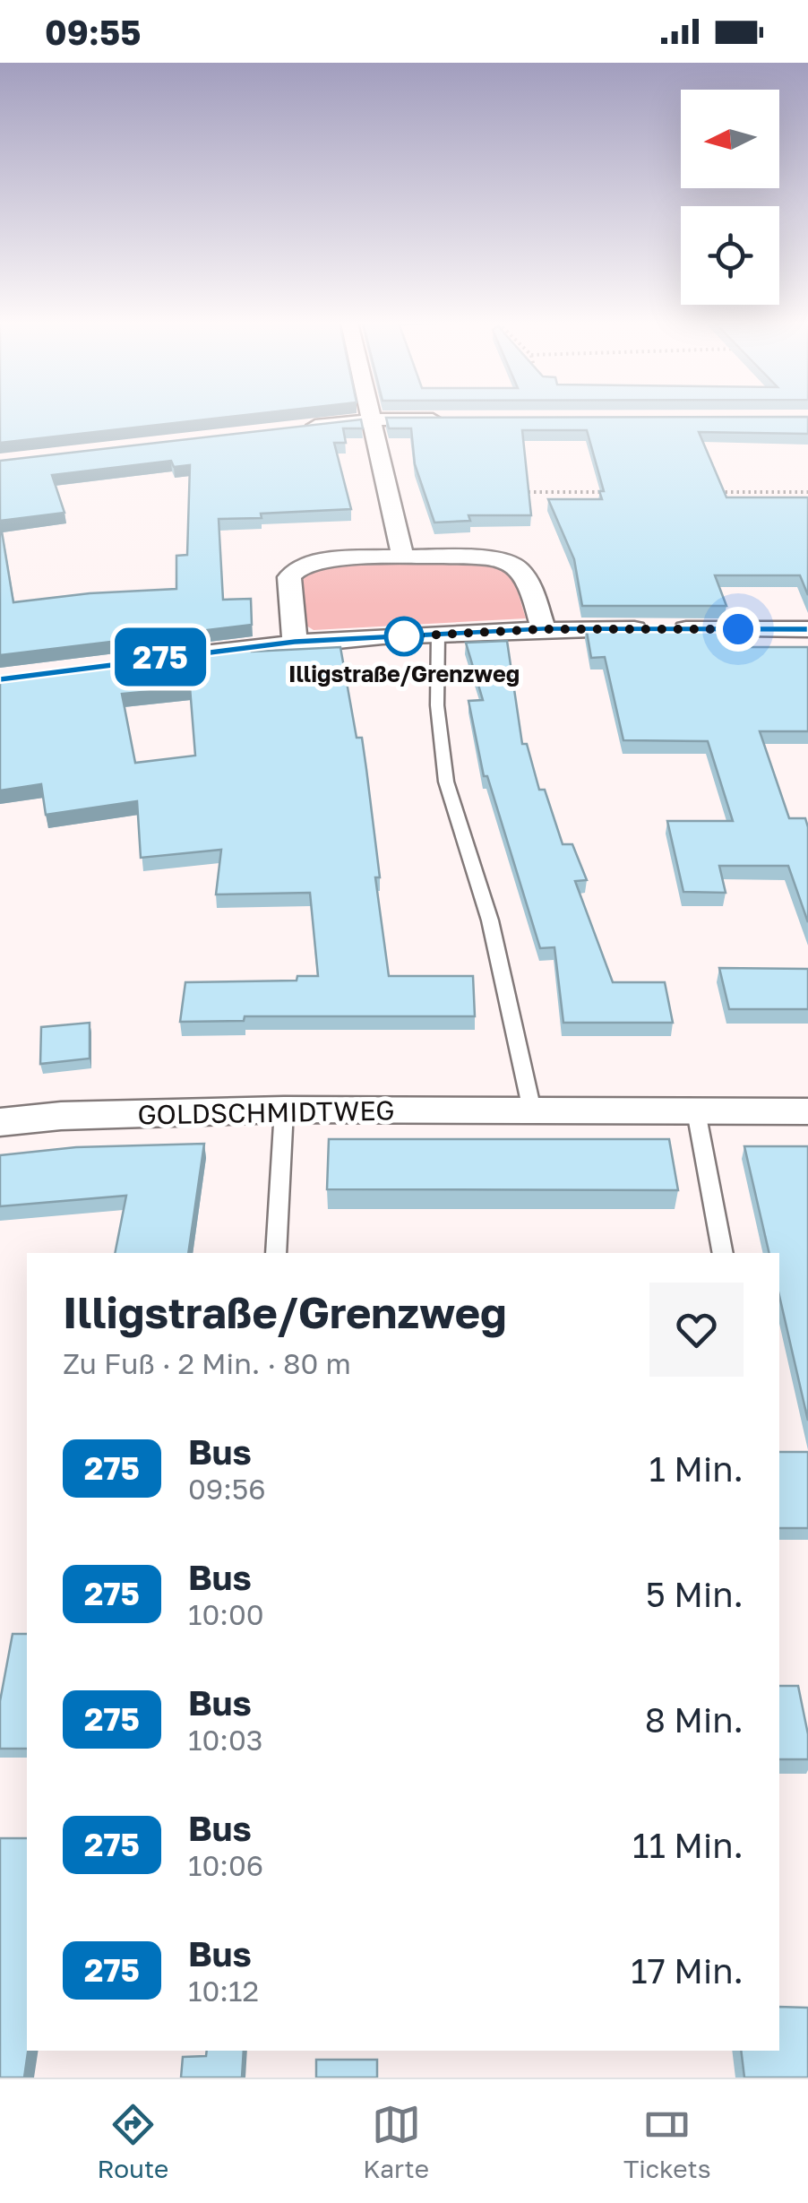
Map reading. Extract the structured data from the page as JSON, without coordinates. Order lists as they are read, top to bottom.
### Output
{
  "streets": {
    "street": ["GOLDSCHMIDTWEG"]
  },
  "places": ["Illigstraße/Grenzweg"],
  "lines": ["bus line 275"],
  "north": "left",
  "page": {
    "status": "09:55",
    "on_map": "275",
    "heading": ["Illigstraße/Grenzweg", "Zu Fuß · 2 Min. · 80 m"],
    "list": [
      {
        "mark": "275",
        "name": "Bus",
        "note": "09:56",
        "value": "1 Min."
      },
      {
        "mark": "275",
        "name": "Bus",
        "note": "10:00",
        "value": "5 Min."
      },
      {
        "mark": "275",
        "name": "Bus",
        "note": "10:03",
        "value": "8 Min."
      },
      {
        "mark": "275",
        "name": "Bus",
        "note": "10:06",
        "value": "11 Min."
      },
      {
        "mark": "275",
        "name": "Bus",
        "note": "10:12",
        "value": "17 Min."
      }
    ],
    "tabs": ["Route", "Karte", "Tickets"]
  }
}
